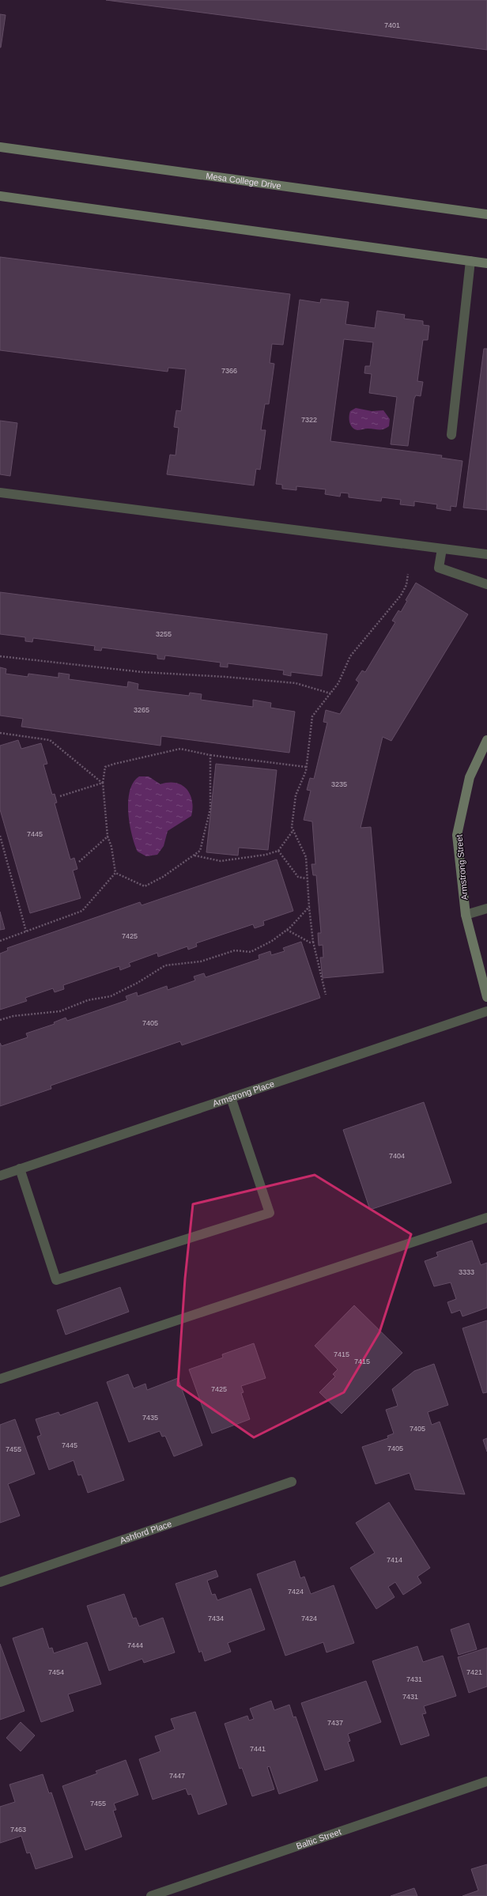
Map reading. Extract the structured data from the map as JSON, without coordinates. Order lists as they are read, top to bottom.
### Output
{
  "streets": {
    "street": [
      "Mesa College Drive",
      "Armstrong Street",
      "Armstrong Place",
      "Ashford Place",
      "Baltic Street"
    ]
  },
  "house_numbers": [
    "7401",
    "7366",
    "7322",
    "3255",
    "3265",
    "3235",
    "7445",
    "7425",
    "7405",
    "7404",
    "3333",
    "7415",
    "7415",
    "7425",
    "7435",
    "7405",
    "7445",
    "7405",
    "7455",
    "7414",
    "7424",
    "7434",
    "7424",
    "7444",
    "7454",
    "7421",
    "7431",
    "7431",
    "7437",
    "7441",
    "7447",
    "7455",
    "7463"
  ]
}
